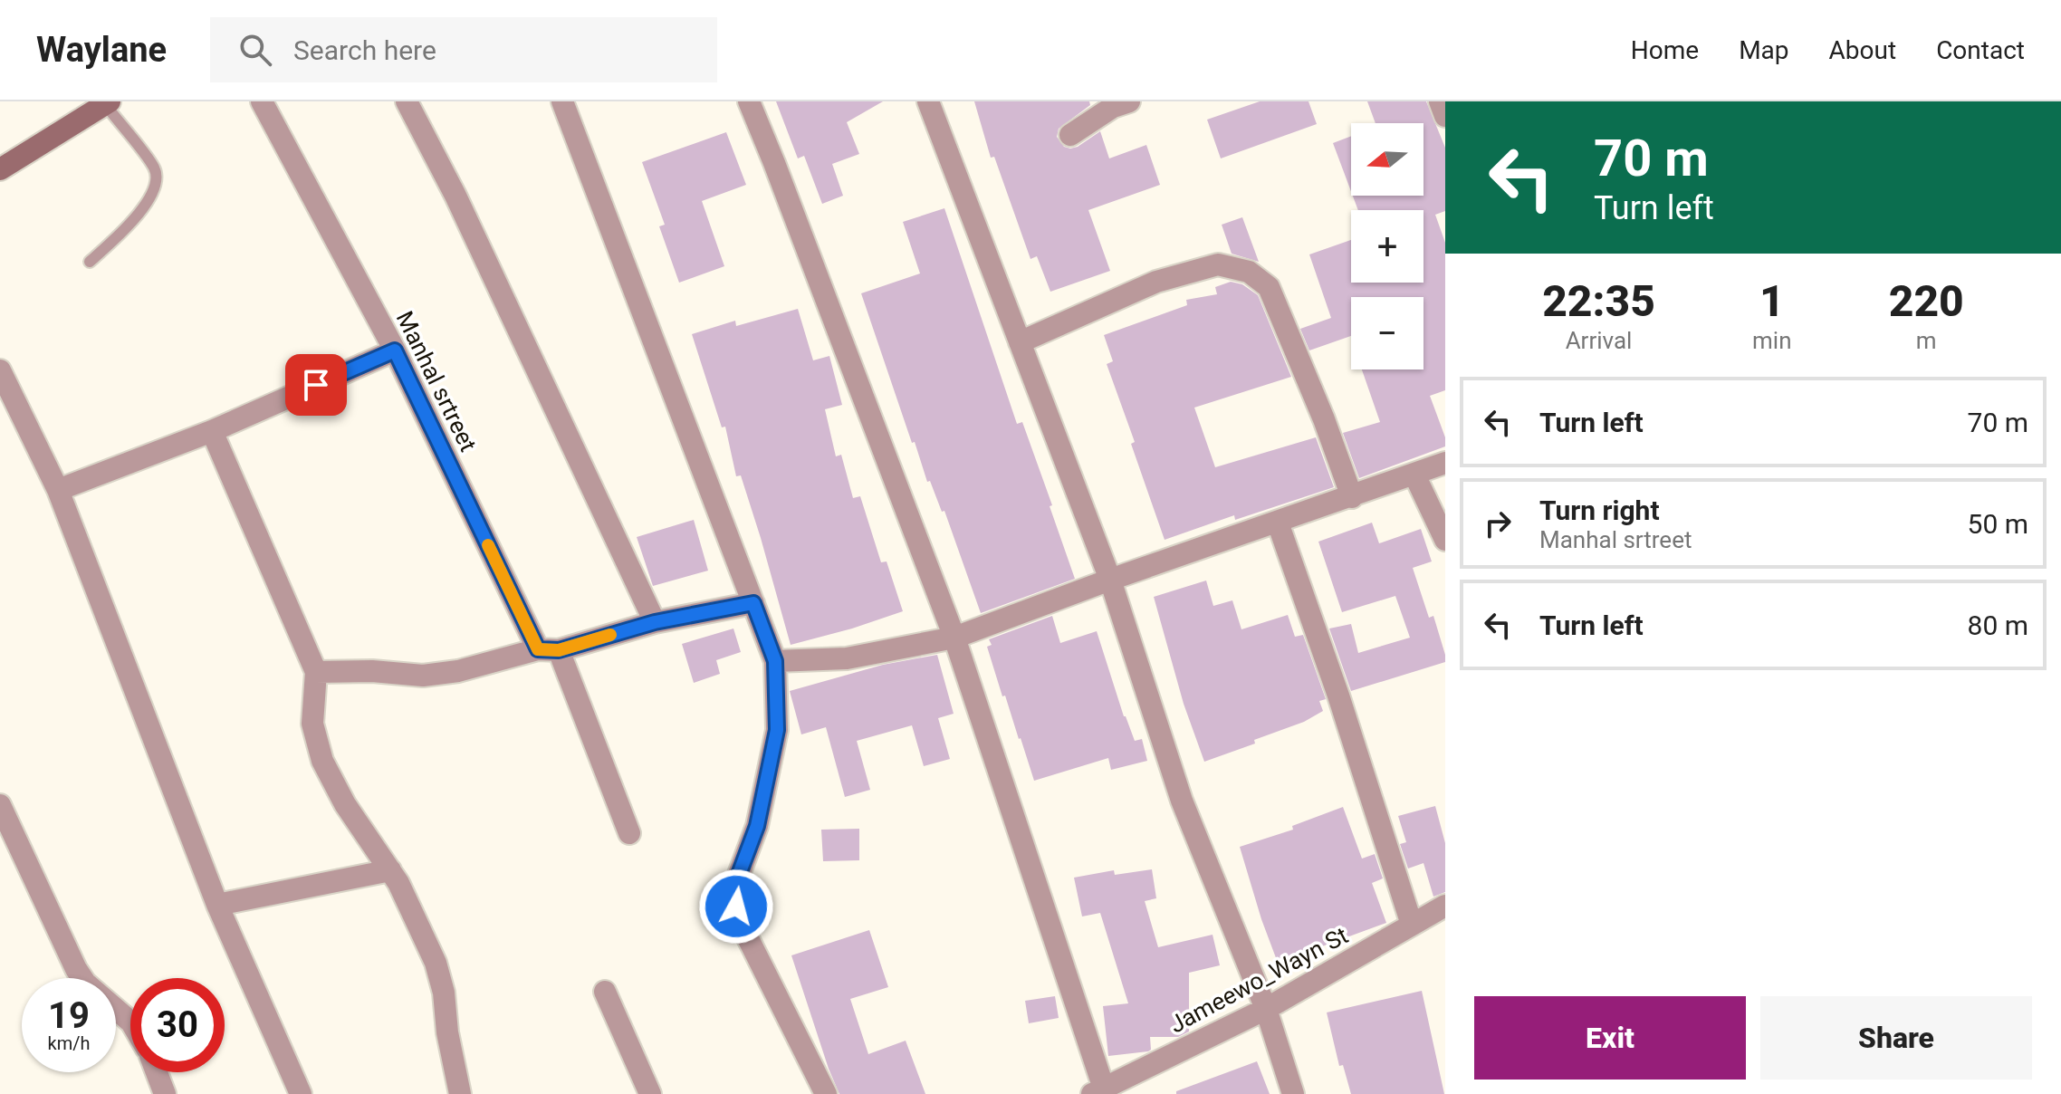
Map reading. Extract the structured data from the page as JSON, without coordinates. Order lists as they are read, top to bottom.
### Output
{
  "streets": {
    "street": ["Manhal srtreet", "Jameewo_Wayn St"]
  },
  "north": "left",
  "page": {
    "header": "Waylane",
    "search": "Search here",
    "nav": [
      "Home",
      "Map",
      "About",
      "Contact"
    ],
    "turn": ["70 m", "Turn left"],
    "map_buttons": ["+", "−"],
    "eta": [
      "22:35",
      "Arrival",
      "1",
      "min",
      "220",
      "m"
    ],
    "list": [
      {
        "name": "Turn left",
        "value": "70 m"
      },
      {
        "name": "Turn right",
        "note": "Manhal srtreet",
        "value": "50 m"
      },
      {
        "name": "Turn left",
        "value": "80 m"
      }
    ],
    "speed": "19 km/h",
    "limit": "30",
    "buttons": ["Exit", "Share"]
  }
}
